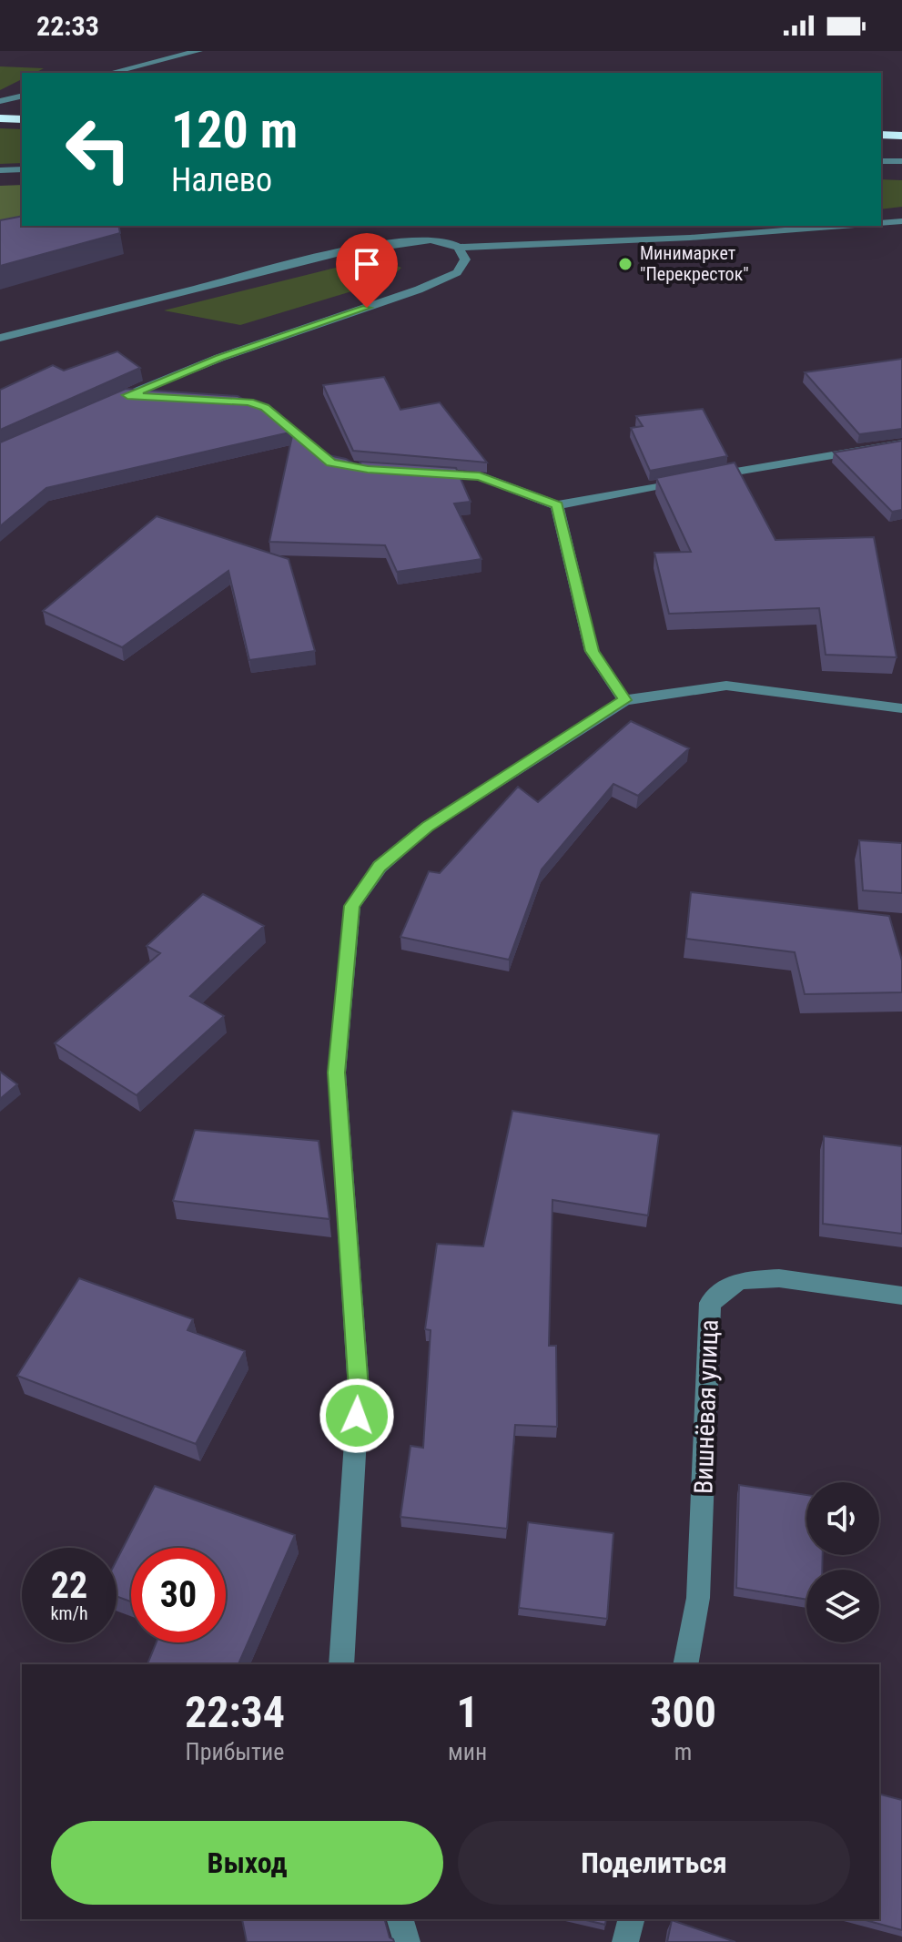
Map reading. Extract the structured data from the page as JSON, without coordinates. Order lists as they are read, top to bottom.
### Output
{
  "streets": {
    "street": ["Вишнёвая улица"]
  },
  "places": ["Минимаркет \"Перекресток\""],
  "page": {
    "status": "22:33",
    "turn": ["120 m", "Налево"],
    "speed": "22 km/h",
    "limit": "30",
    "eta": [
      "22:34",
      "Прибытие",
      "1",
      "мин",
      "300",
      "m"
    ],
    "buttons": ["Выход", "Поделиться"]
  }
}
